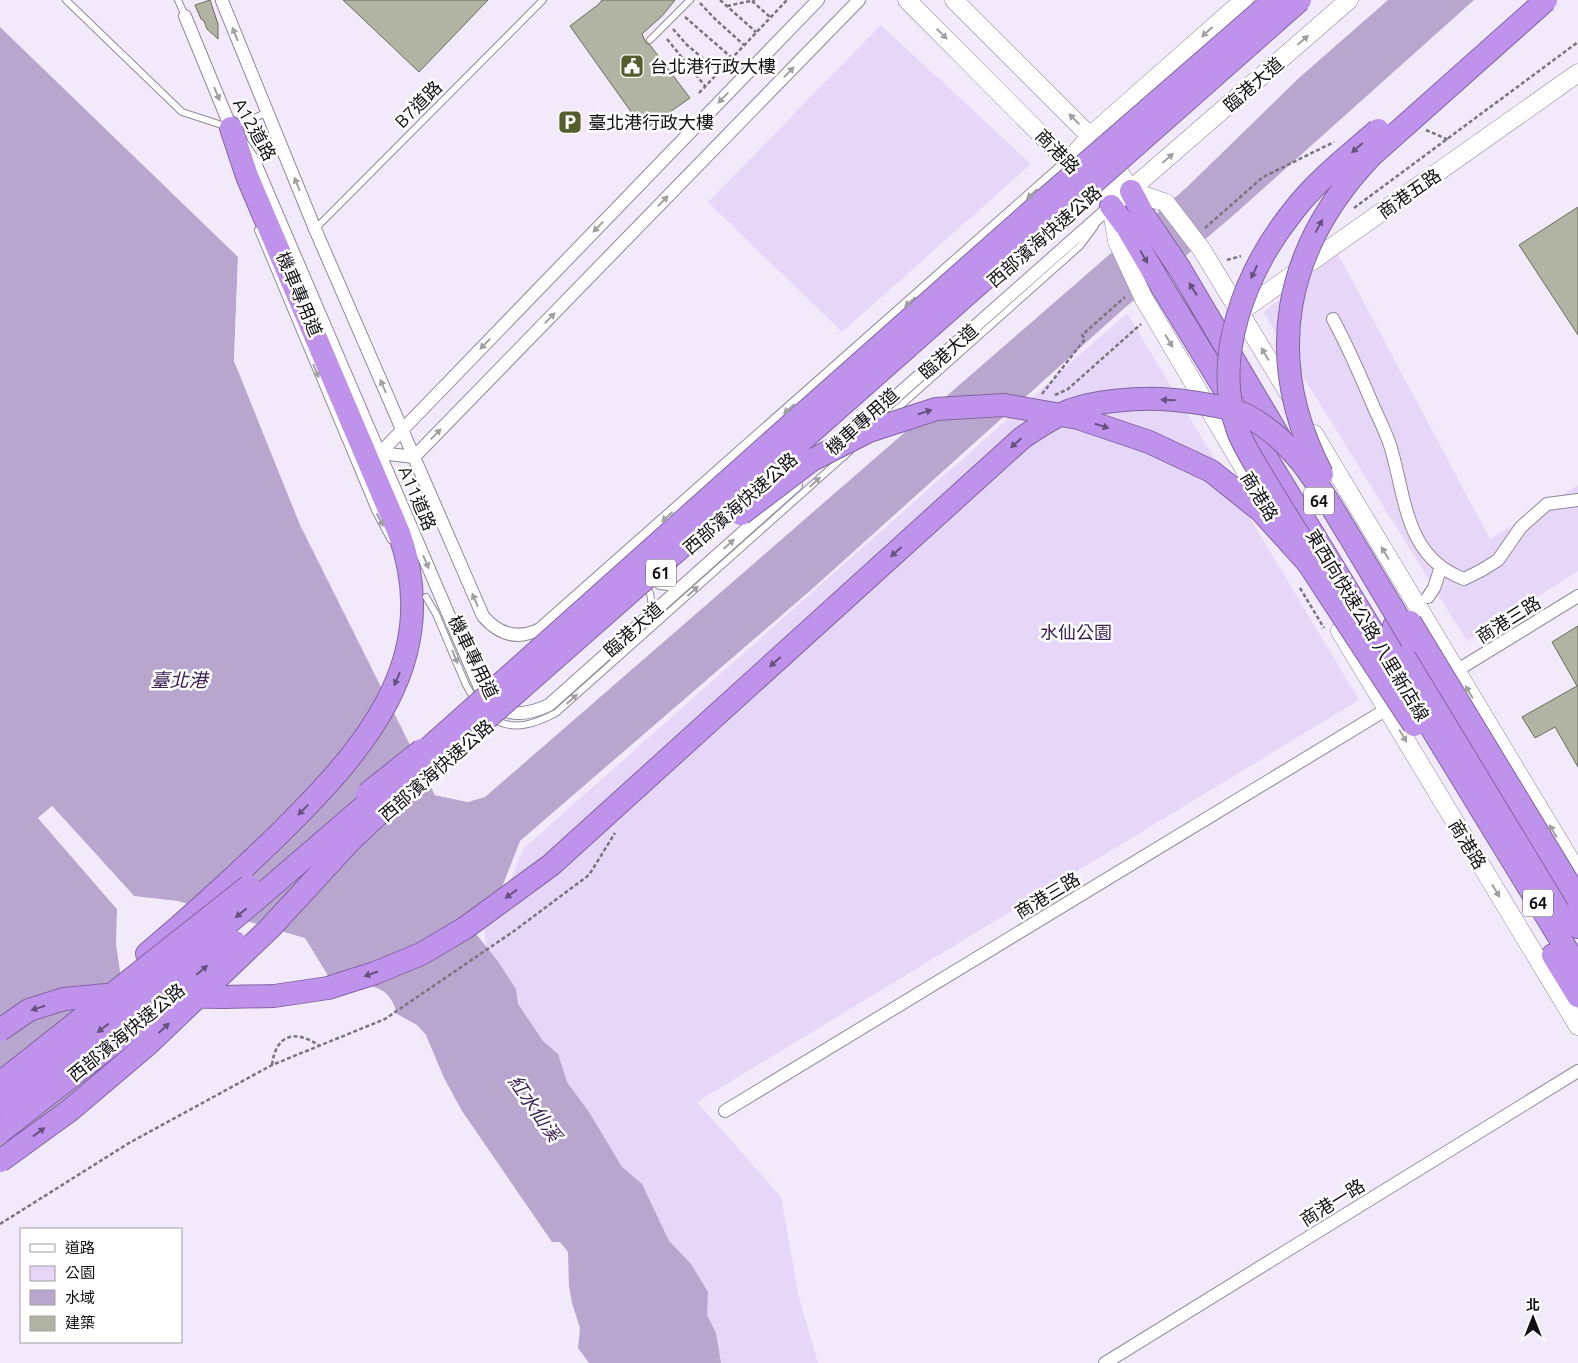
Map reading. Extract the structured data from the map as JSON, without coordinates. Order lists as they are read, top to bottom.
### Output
{
  "streets": {
    "highway": [
      "西部濱海快速公路",
      "64",
      "61",
      "東西向快速公路 八里新店線"
    ],
    "street": [
      "臨港大道",
      "A12道路",
      "商港路",
      "商港五路",
      "A11道路",
      "商港三路",
      "商港一路"
    ],
    "lane": ["B7道路", "機車專用道"]
  },
  "crossings": [
    ["臨港大道", "商港路"],
    ["臨港大道", "機車專用道"],
    ["臨港大道", "A11道路"],
    ["B7道路", "A12道路"],
    ["B7道路", "A11道路"],
    ["A12道路", "A11道路"],
    ["商港路", "機車專用道"],
    ["商港路", "商港三路"],
    ["商港路", "東西向快速公路 八里新店線"]
  ],
  "water": ["臺北港", "紅水仙溪"],
  "parks": ["水仙公園"],
  "places": {
    "public building": ["台北港行政大樓"],
    "parking": ["臺北港行政大樓"]
  },
  "legend": [
    "道路",
    "公園",
    "水域",
    "建築"
  ],
  "north": "top"
}
